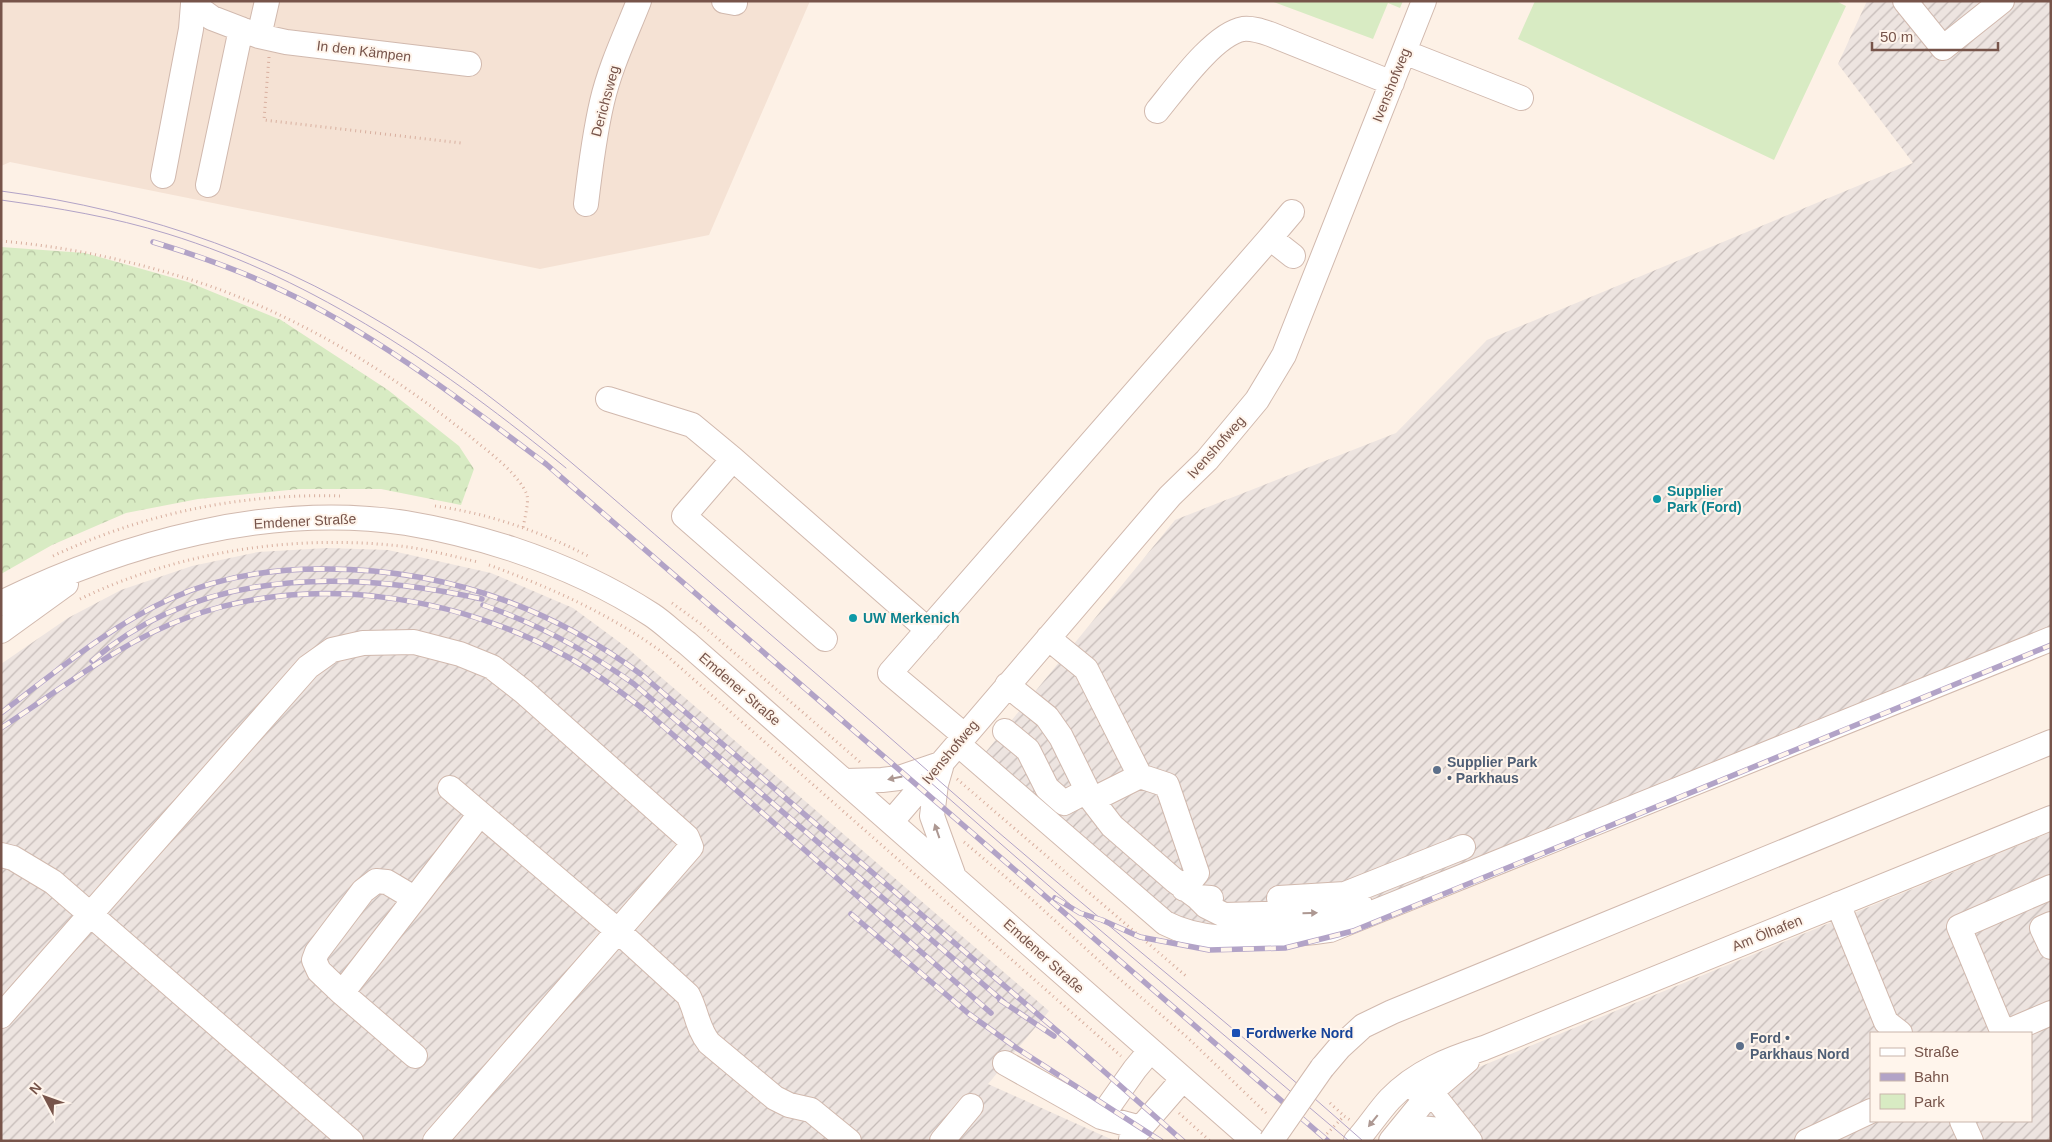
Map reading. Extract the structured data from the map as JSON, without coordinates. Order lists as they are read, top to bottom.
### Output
{
  "streets": {
    "street": [
      "In den Kämpen",
      "Ivenshofweg",
      "Derichsweg",
      "Emdener Straße",
      "Am Ölhafen"
    ]
  },
  "crossings": [
    ["Ivenshofweg", "Emdener Straße"]
  ],
  "places": {
    "other": [
      "Supplier Park (Ford)",
      "UW Merkenich",
      "Supplier Park • Parkhaus",
      "Ford • Parkhaus Nord"
    ],
    "transit": ["Fordwerke Nord"]
  },
  "legend": ["Straße", "Bahn", "Park"],
  "scale_bar": "50 m",
  "north": "top left"
}
